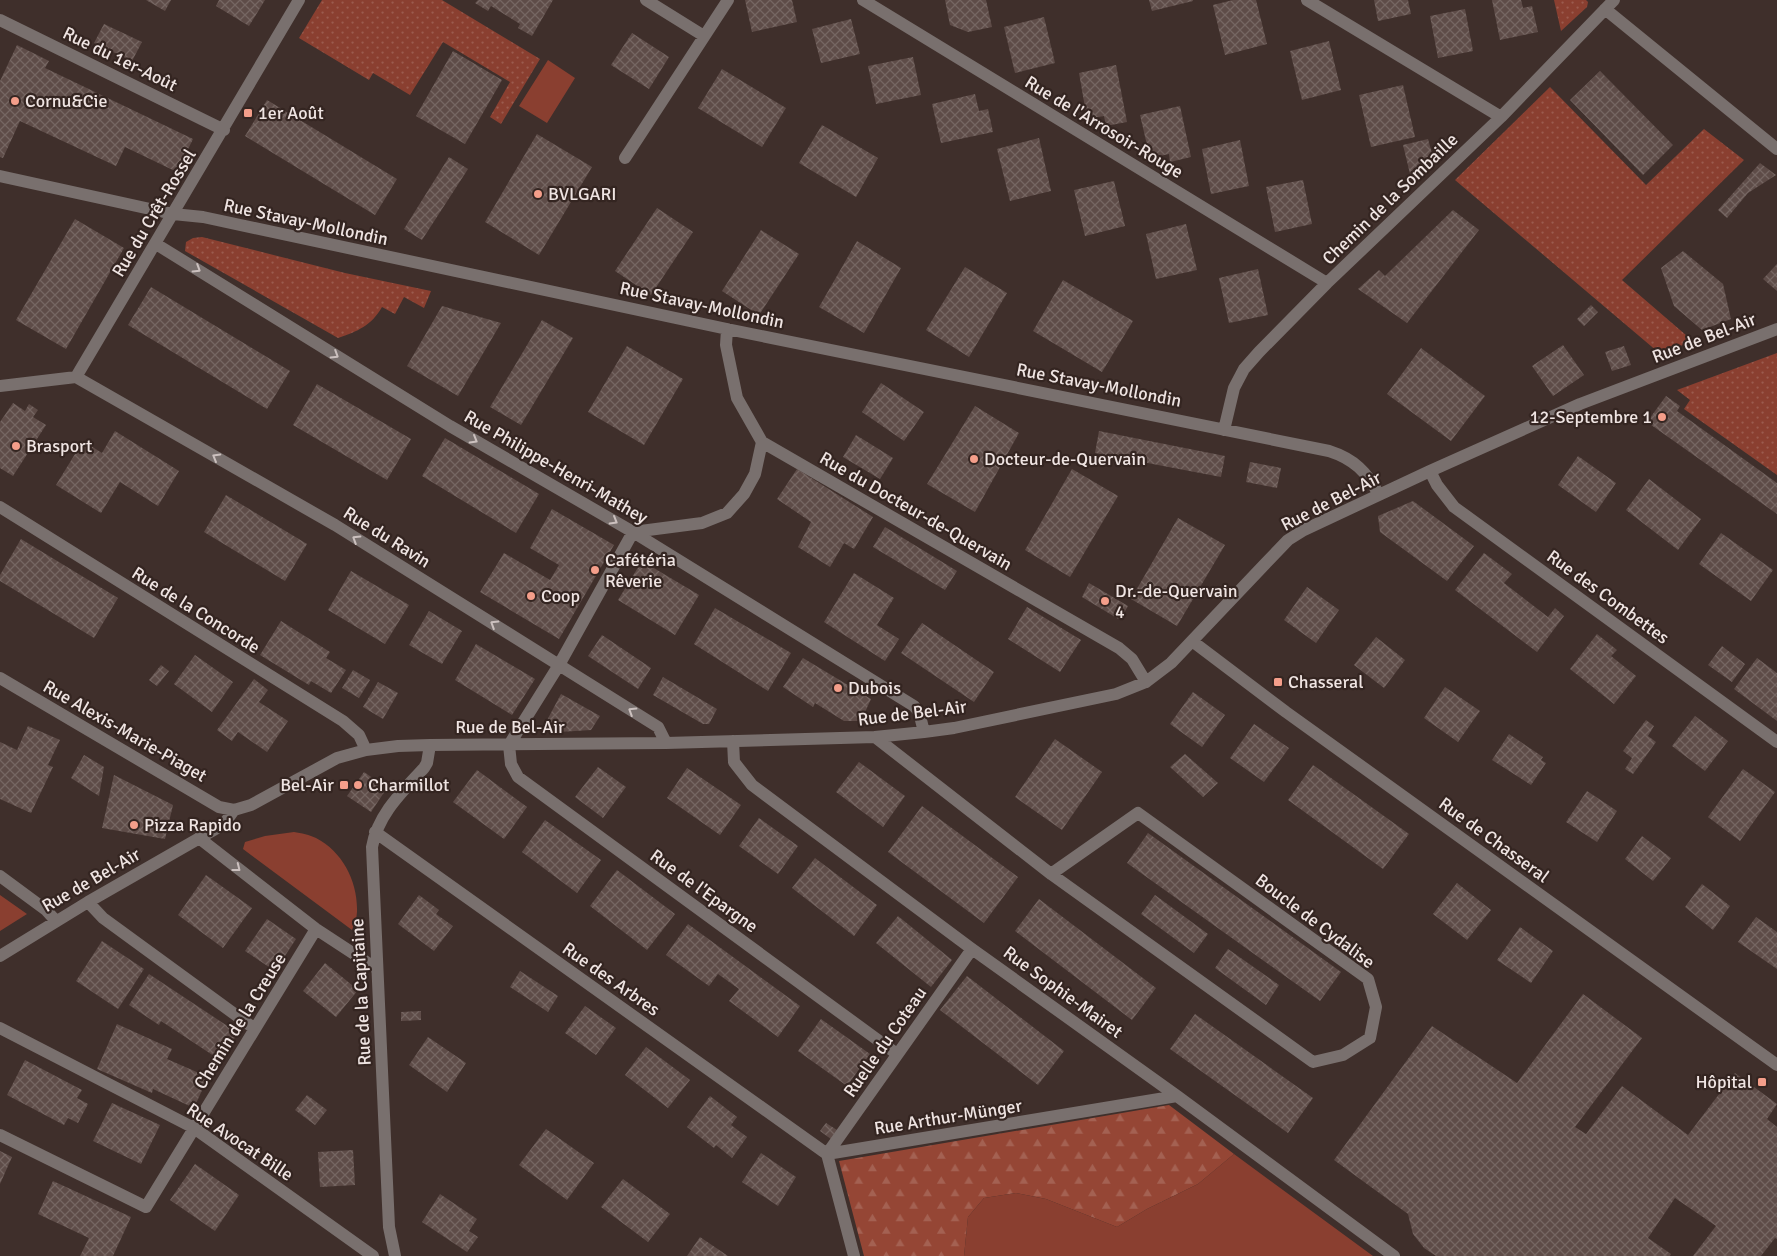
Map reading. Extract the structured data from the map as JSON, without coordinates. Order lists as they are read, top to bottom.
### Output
{
  "streets": {
    "street": [
      "Rue du 1er-Août",
      "Rue de l'Arrosoir-Rouge",
      "Chemin de la Sombaille",
      "Rue du Crêt-Rossel",
      "Rue Stavay-Mollondin",
      "Rue de Bel-Air",
      "Rue Philippe-Henri-Mathey",
      "Rue du Docteur-de-Quervain",
      "Rue du Ravin",
      "Rue des Combettes",
      "Rue de la Concorde",
      "Rue Alexis-Marie-Piaget",
      "Rue de Chasseral",
      "Rue de l'Epargne",
      "Boucle de Cydalise",
      "Rue des Arbres",
      "Rue de la Capitaine",
      "Rue Sophie-Mairet",
      "Chemin de la Creuse",
      "Ruelle du Coteau",
      "Rue Arthur-Münger",
      "Rue Avocat Bille"
    ]
  },
  "crossings": [
    ["Rue du 1er-Août", "Rue du Crêt-Rossel"],
    ["Rue de l'Arrosoir-Rouge", "Chemin de la Sombaille"],
    ["Chemin de la Sombaille", "Rue Stavay-Mollondin"],
    ["Rue du Crêt-Rossel", "Rue Stavay-Mollondin"],
    ["Rue du Crêt-Rossel", "Rue Philippe-Henri-Mathey"],
    ["Rue du Crêt-Rossel", "Rue du Ravin"],
    ["Rue Stavay-Mollondin", "Rue de Bel-Air"],
    ["Rue de Bel-Air", "Rue Philippe-Henri-Mathey"],
    ["Rue de Bel-Air", "Rue du Docteur-de-Quervain"],
    ["Rue de Bel-Air", "Rue du Ravin"],
    ["Rue de Bel-Air", "Rue des Combettes"],
    ["Rue de Bel-Air", "Rue de la Concorde"],
    ["Rue de Bel-Air", "Rue Alexis-Marie-Piaget"],
    ["Rue de Bel-Air", "Rue de Chasseral"],
    ["Rue de Bel-Air", "Rue de l'Epargne"],
    ["Rue de Bel-Air", "Boucle de Cydalise"],
    ["Rue de Bel-Air", "Rue de la Capitaine"],
    ["Rue de Bel-Air", "Rue Sophie-Mairet"],
    ["Rue de l'Epargne", "Ruelle du Coteau"],
    ["Rue des Arbres", "Rue de la Capitaine"],
    ["Rue des Arbres", "Ruelle du Coteau"],
    ["Rue des Arbres", "Rue Arthur-Münger"],
    ["Rue Sophie-Mairet", "Ruelle du Coteau"],
    ["Rue Sophie-Mairet", "Rue Arthur-Münger"],
    ["Chemin de la Creuse", "Rue Avocat Bille"],
    ["Ruelle du Coteau", "Rue Arthur-Münger"]
  ],
  "one_way": ["Rue Philippe-Henri-Mathey", "Rue du Ravin"],
  "places": {
    "other": [
      "Cornu&Cie",
      "BVLGARI",
      "12-Septembre 1",
      "Brasport",
      "Docteur-de-Quervain",
      "Cafétéria Rêverie",
      "Coop",
      "Dr.-de-Quervain 4",
      "Dubois",
      "Charmillot",
      "Pizza Rapido"
    ],
    "transit": [
      "1er Août",
      "Chasseral",
      "Bel-Air",
      "Hôpital"
    ]
  }
}
